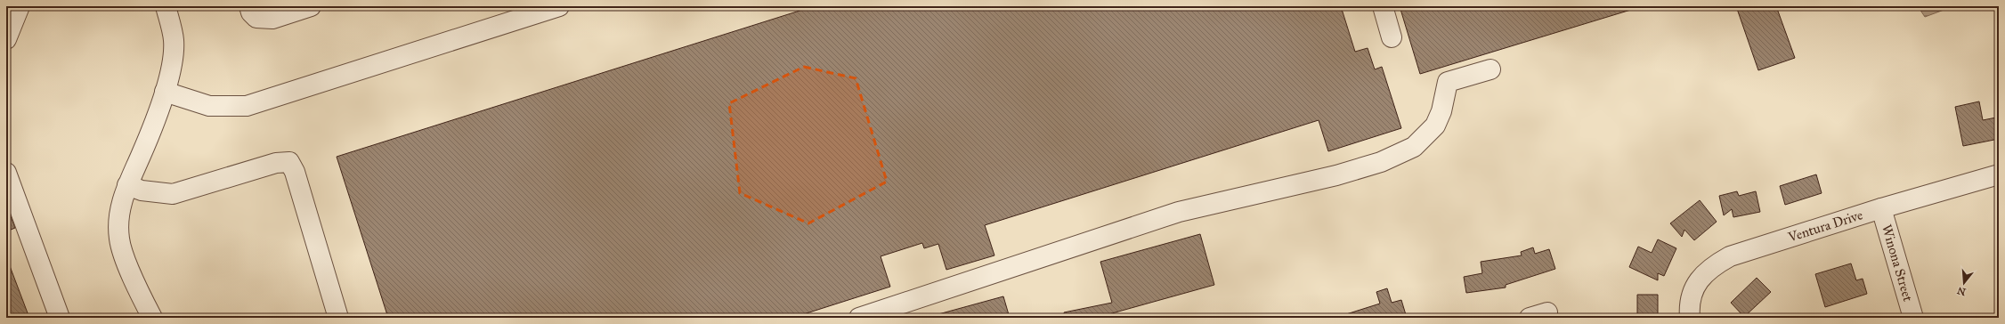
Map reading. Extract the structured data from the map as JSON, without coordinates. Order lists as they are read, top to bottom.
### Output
{
  "streets": {
    "street": ["Ventura Drive", "Winona Street"]
  },
  "crossings": [
    ["Ventura Drive", "Winona Street"]
  ],
  "north": "bottom"
}
